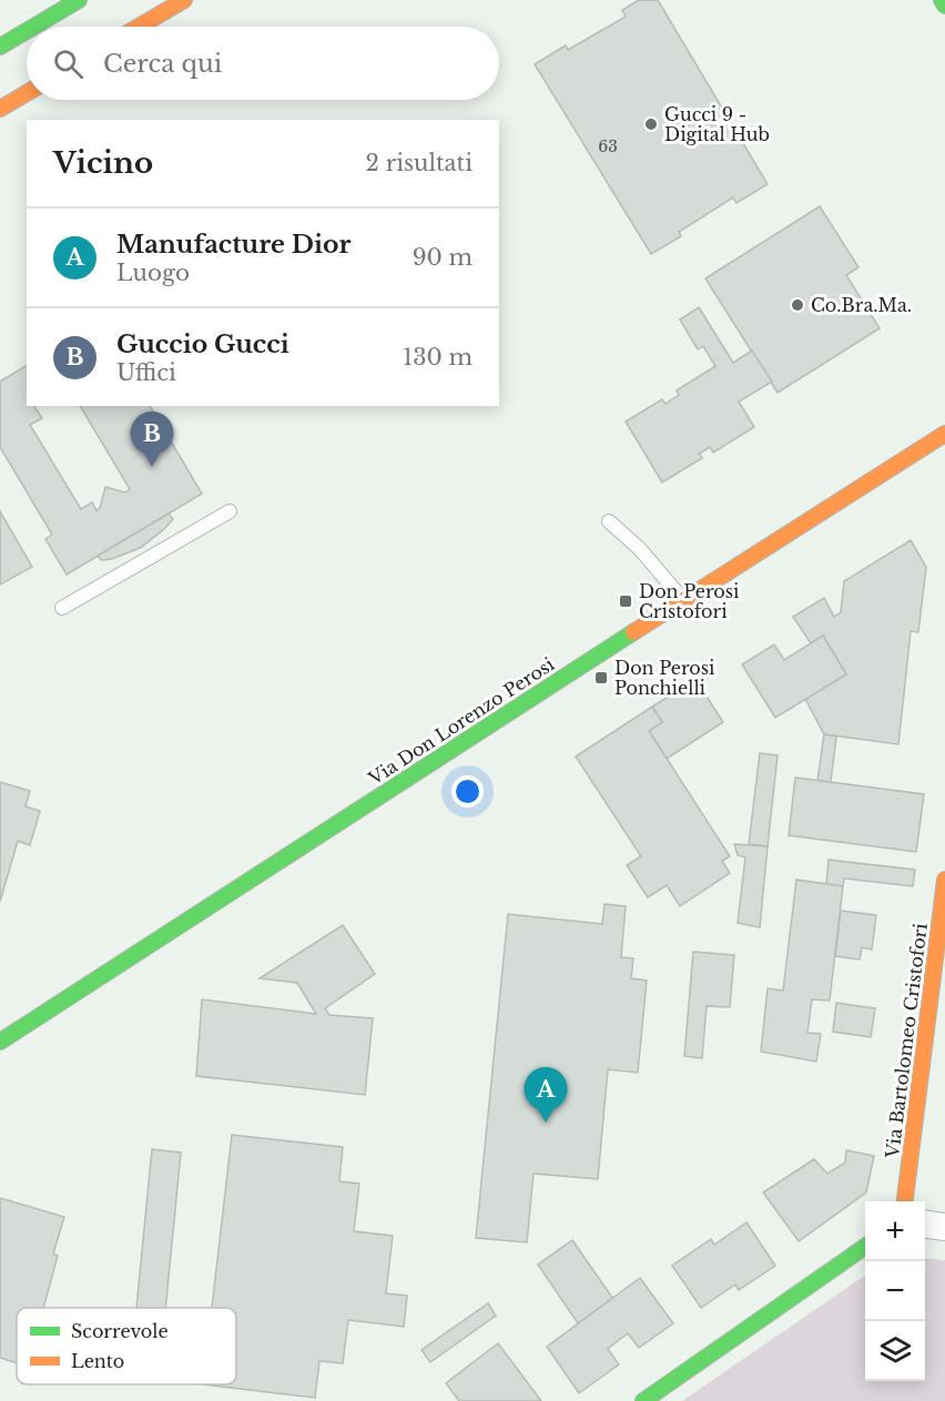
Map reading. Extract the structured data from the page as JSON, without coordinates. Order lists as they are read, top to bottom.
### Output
{
  "streets": {
    "main road": ["Via Don Lorenzo Perosi", "Via Bartolomeo Cristofori"]
  },
  "places": {
    "other": ["Gucci 9 - Digital Hub", "Co.Bra.Ma."],
    "transit": ["Don Perosi Cristofori", "Don Perosi Ponchielli"]
  },
  "house_numbers": ["63"],
  "legend": ["Scorrevole", "Lento"],
  "page": {
    "search": "Cerca qui",
    "heading": ["Vicino", "2 risultati"],
    "list": [
      {
        "mark": "A",
        "name": "Manufacture Dior",
        "note": "Luogo",
        "value": "90 m"
      },
      {
        "mark": "B",
        "name": "Guccio Gucci",
        "note": "Uffici",
        "value": "130 m"
      }
    ],
    "pins": ["B", "A"],
    "map_buttons": ["+", "−"]
  }
}
